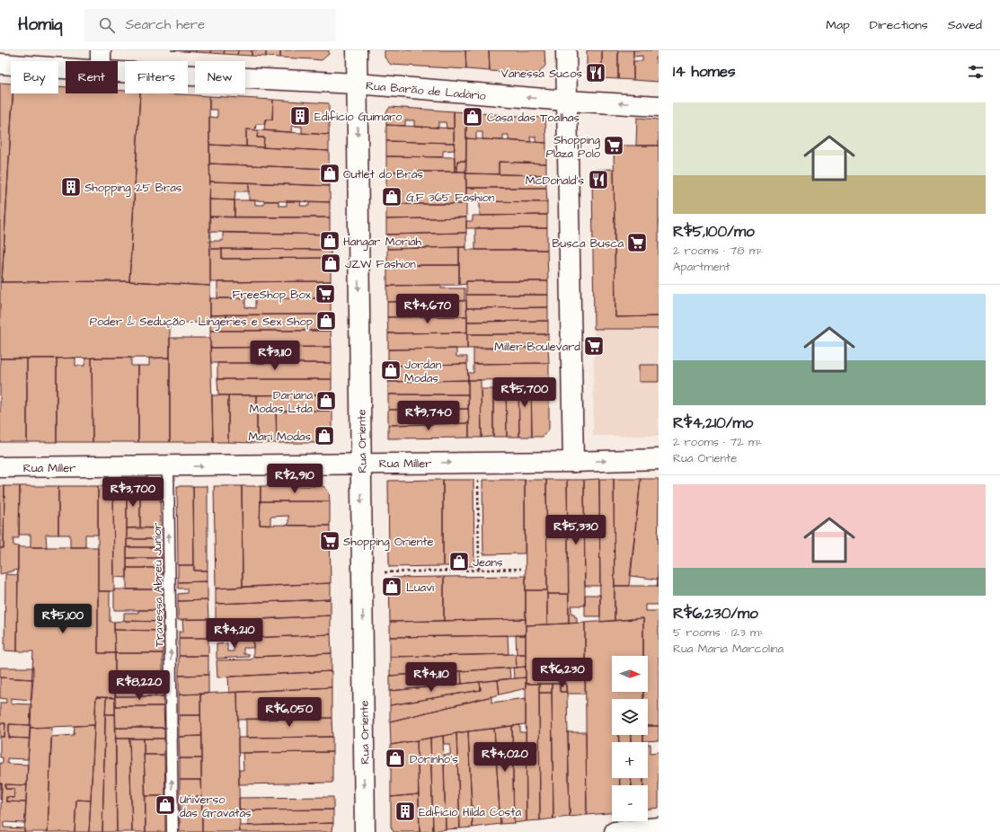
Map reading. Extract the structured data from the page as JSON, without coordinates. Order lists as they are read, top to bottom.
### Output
{
  "streets": {
    "main road": ["Rua Barão de Ladário", "Rua Oriente", "Rua Miller"],
    "lane": ["Travessa Abreú Junior"]
  },
  "crossings": [
    ["Rua Barão de Ladário", "Rua Oriente"],
    ["Rua Oriente", "Rua Miller"],
    ["Rua Miller", "Travessa Abreú Junior"]
  ],
  "one_way": [
    "Rua Barão de Ladário",
    "Rua Oriente",
    "Rua Miller",
    "Travessa Abreú Junior"
  ],
  "places": {
    "restaurant": ["Vanessa Sucos", "McDonald's"],
    "building": ["Edifício Guimaro", "Shopping 25 Bras", "Edifício Hilda Costa"],
    "shop": [
      "Casa das Toalhas",
      "Outlet do Brás",
      "G.F 365 Fashion",
      "Hangar Moriah",
      "JZW Fashion",
      "Poder & Sedução - Lingeries e Sex Shop",
      "Jordan Modas",
      "Dariana Modas Ltda",
      "Mari Modas",
      "Jeans",
      "Luavi",
      "Dorinho's",
      "Universo das Gravatas"
    ],
    "supermarket": [
      "Shopping Plaza Polo",
      "Busca Busca",
      "FreeShop Box",
      "Miller Boulevard",
      "Shopping Oriente"
    ]
  },
  "north": "right",
  "page": {
    "header": "Homiq",
    "search": "Search here",
    "nav": ["Map", "Directions", "Saved"],
    "heading": "14 homes",
    "chip": [
      "Buy",
      "Rent",
      "Filters",
      "New"
    ],
    "list": [
      {
        "name": "R$5,100/mo",
        "note": "2 rooms · 78 m² · Apartment"
      },
      {
        "name": "R$4,210/mo",
        "note": "2 rooms · 72 m² · Rua Oriente"
      },
      {
        "name": "R$6,230/mo",
        "note": "5 rooms · 123 m² · Rua Maria Marcolina"
      }
    ],
    "price": [
      "R$4,670",
      "R$3,110",
      "R$5,700",
      "R$9,740",
      "R$2,910",
      "R$3,700",
      "R$5,330",
      "R$5,100",
      "R$4,210",
      "R$6,230",
      "R$4,110",
      "R$8,220",
      "R$6,050",
      "R$4,020"
    ],
    "map_buttons": ["+", "−"]
  }
}
